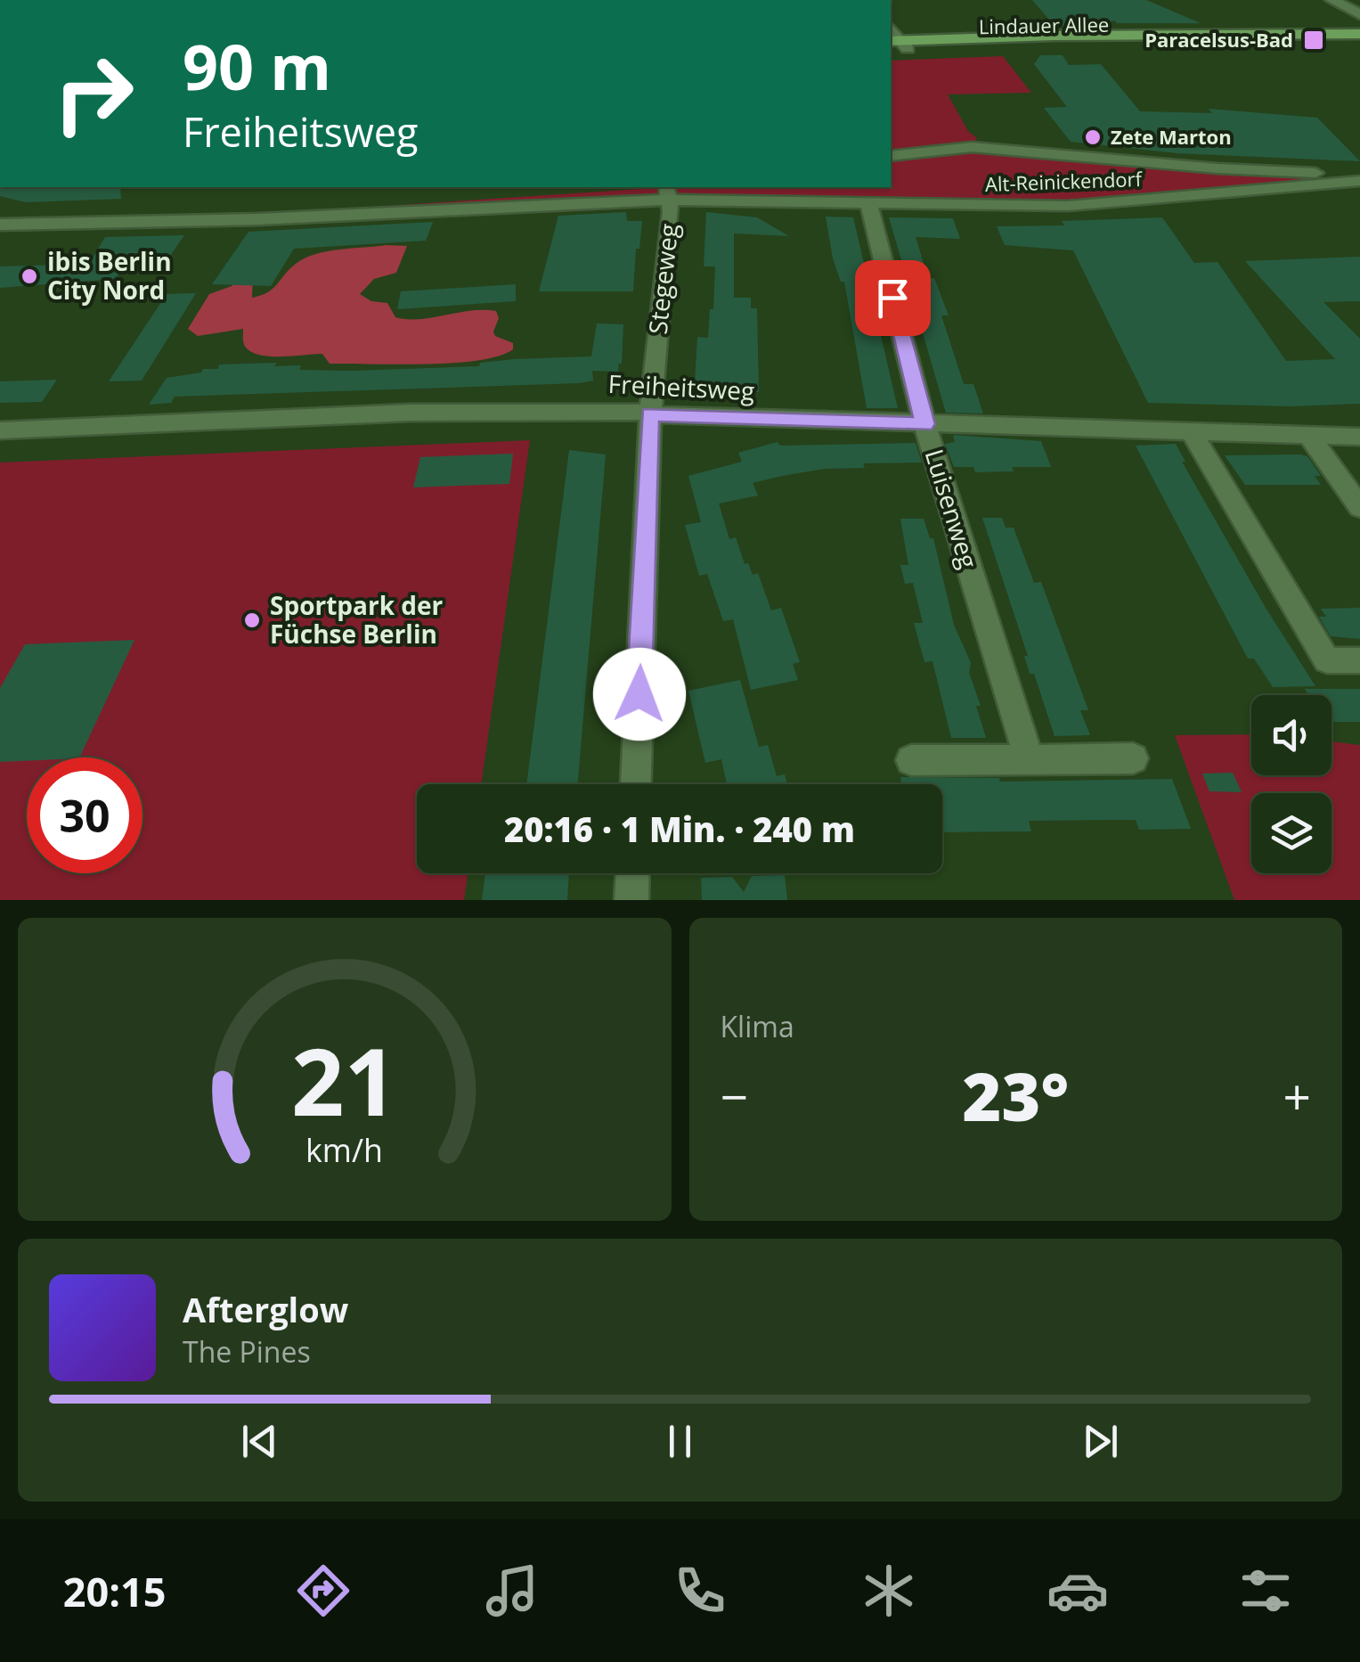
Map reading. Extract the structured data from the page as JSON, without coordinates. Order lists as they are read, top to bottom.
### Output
{
  "streets": {
    "main road": ["Lindauer Allee"],
    "street": [
      "Alt-Reinickendorf",
      "Stegeweg",
      "Freiheitsweg",
      "Luisenweg"
    ]
  },
  "crossings": [
    ["Alt-Reinickendorf", "Stegeweg"],
    ["Alt-Reinickendorf", "Luisenweg"],
    ["Stegeweg", "Freiheitsweg"],
    ["Freiheitsweg", "Luisenweg"]
  ],
  "places": {
    "transit": ["Paracelsus-Bad"],
    "other": ["Zete Marton", "ibis Berlin City Nord", "Sportpark der Füchse Berlin"]
  },
  "page": {
    "turn": ["90 m", "Freiheitsweg"],
    "limit": "30",
    "trip": "20:16 · 1 Min. · 240 m",
    "tile": "Klima",
    "heat": ["−", "23°", "+"],
    "song": ["Afterglow", "The Pines"],
    "tabs": "20:15",
    "gauge": ["21", "km/h"]
  }
}
